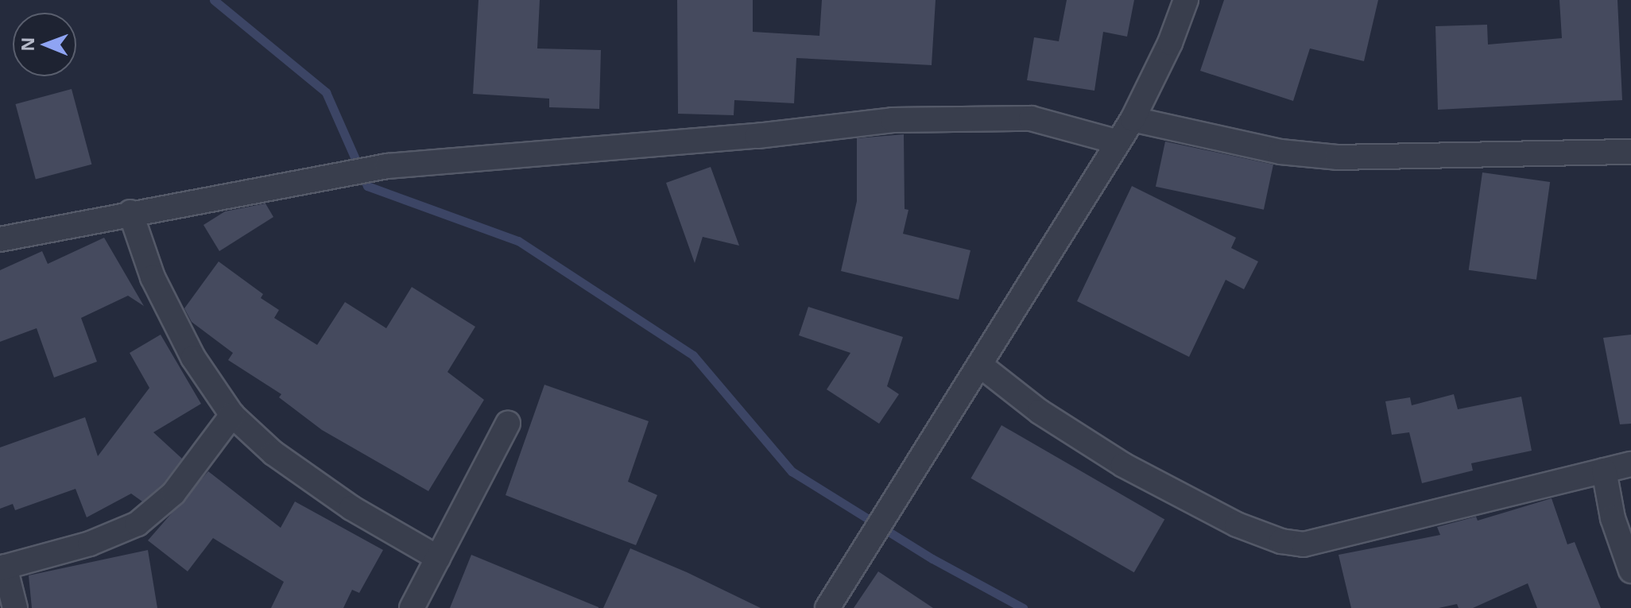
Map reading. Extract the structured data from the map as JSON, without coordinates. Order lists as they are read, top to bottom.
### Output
{
  "north": "left"
}
